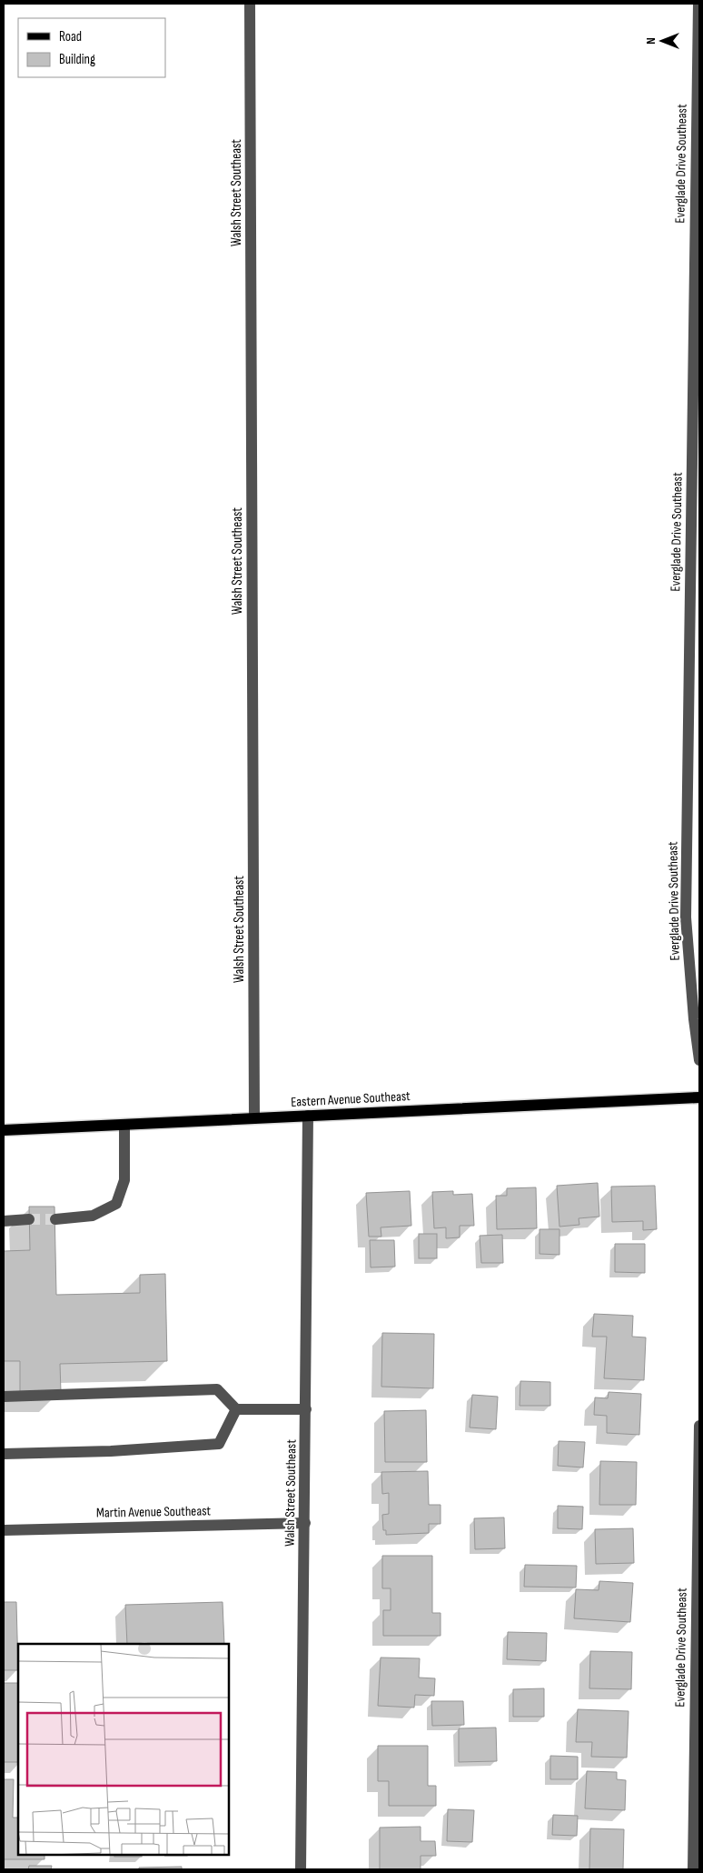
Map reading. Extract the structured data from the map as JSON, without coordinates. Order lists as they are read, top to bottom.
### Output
{
  "streets": {
    "main road": ["Eastern Avenue Southeast"],
    "street": ["Everglade Drive Southeast", "Walsh Street Southeast", "Martin Avenue Southeast"]
  },
  "crossings": [
    ["Walsh Street Southeast", "Eastern Avenue Southeast"],
    ["Walsh Street Southeast", "Martin Avenue Southeast"]
  ],
  "legend": ["Road", "Building"],
  "north": "left"
}
